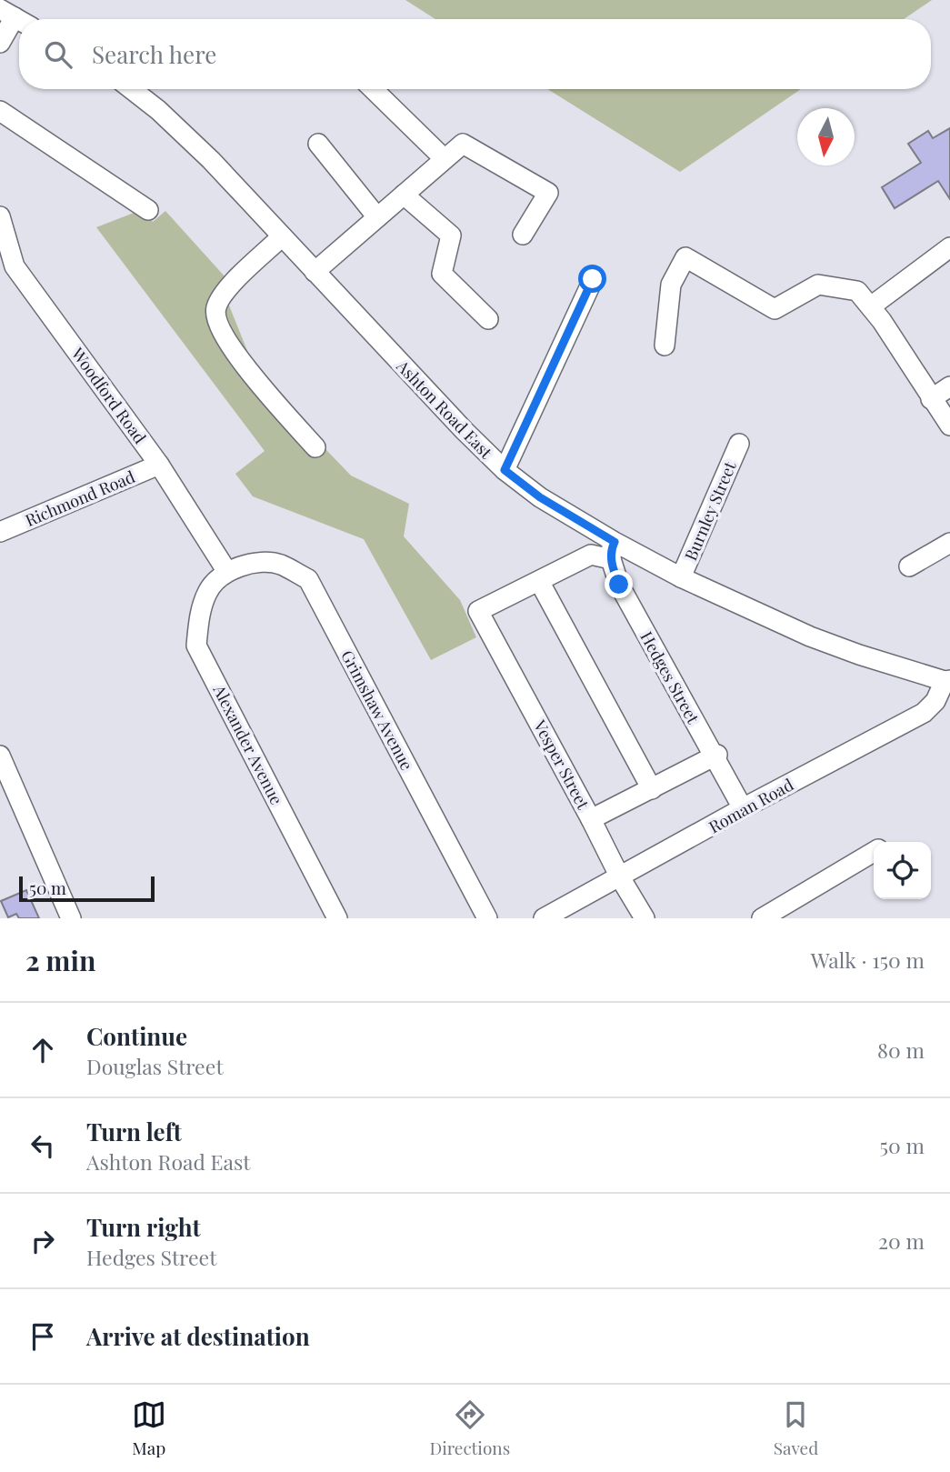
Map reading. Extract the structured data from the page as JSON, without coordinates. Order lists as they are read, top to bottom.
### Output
{
  "streets": {
    "street": [
      "Woodford Road",
      "Ashton Road East",
      "Richmond Road",
      "Burnley Street",
      "Hedges Street",
      "Grimshaw Avenue",
      "Alexander Avenue",
      "Vesper Street",
      "Roman Road"
    ]
  },
  "crossings": [
    ["Woodford Road", "Richmond Road"],
    ["Woodford Road", "Grimshaw Avenue"],
    ["Woodford Road", "Alexander Avenue"],
    ["Ashton Road East", "Burnley Street"],
    ["Ashton Road East", "Hedges Street"],
    ["Ashton Road East", "Roman Road"],
    ["Hedges Street", "Roman Road"],
    ["Grimshaw Avenue", "Alexander Avenue"],
    ["Vesper Street", "Roman Road"]
  ],
  "scale_bar": "50 m",
  "north": "bottom",
  "page": {
    "search": "Search here",
    "scale": "50 m",
    "heading": ["2 min", "Walk · 150 m"],
    "list": [
      ["Continue", "Douglas Street", "80 m"],
      ["Turn left", "Ashton Road East", "50 m"],
      ["Turn right", "Hedges Street", "20 m"],
      "Arrive at destination"
    ],
    "nav": ["Map", "Directions", "Saved"]
  }
}
